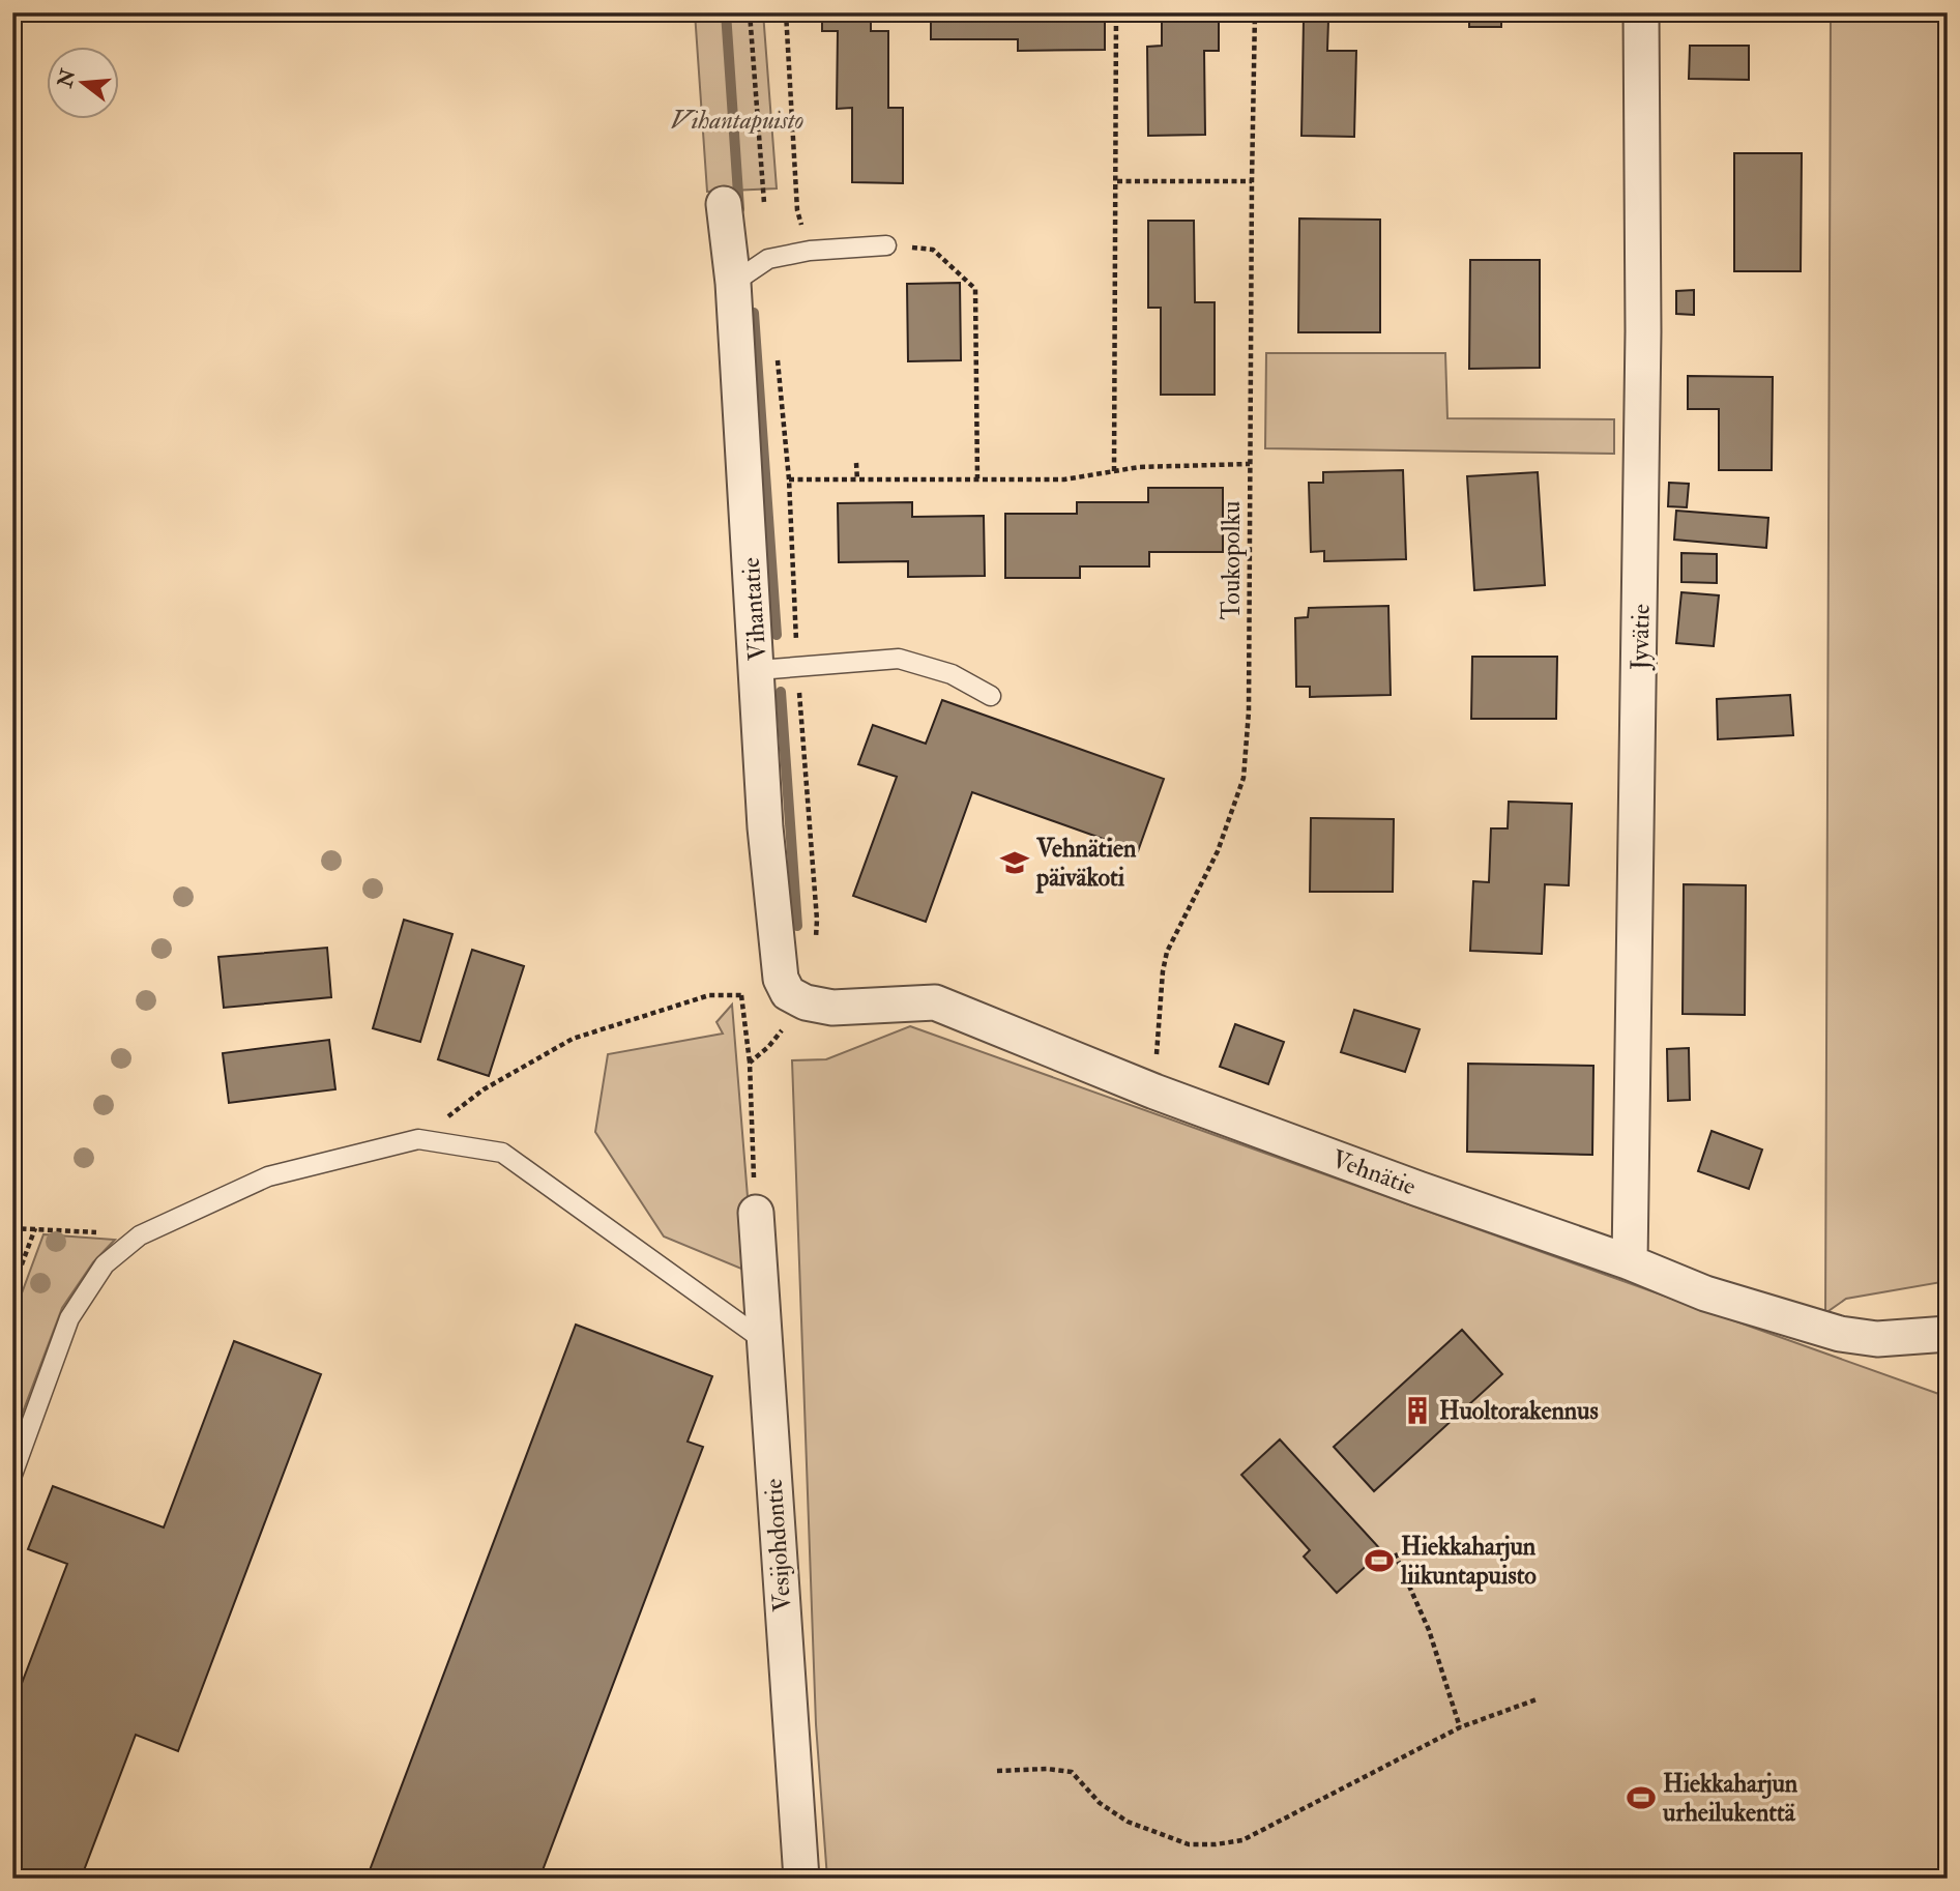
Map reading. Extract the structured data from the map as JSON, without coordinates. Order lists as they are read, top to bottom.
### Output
{
  "streets": {
    "street": [
      "Vihantatie",
      "Jyvätie",
      "Vehnätie",
      "Vesijohdontie"
    ],
    "path": ["Toukopolku"]
  },
  "crossings": [
    ["Toukopolku", "Vehnätie"],
    ["Vihantatie", "Vehnätie"],
    ["Jyvätie", "Vehnätie"]
  ],
  "parks": ["Vihantapuisto"],
  "places": {
    "school or university": ["Vehnätien päiväkoti"],
    "building": ["Huoltorakennus"],
    "sports": ["Hiekkaharjun liikuntapuisto", "Hiekkaharjun urheilukenttä"]
  },
  "north": "left"
}
